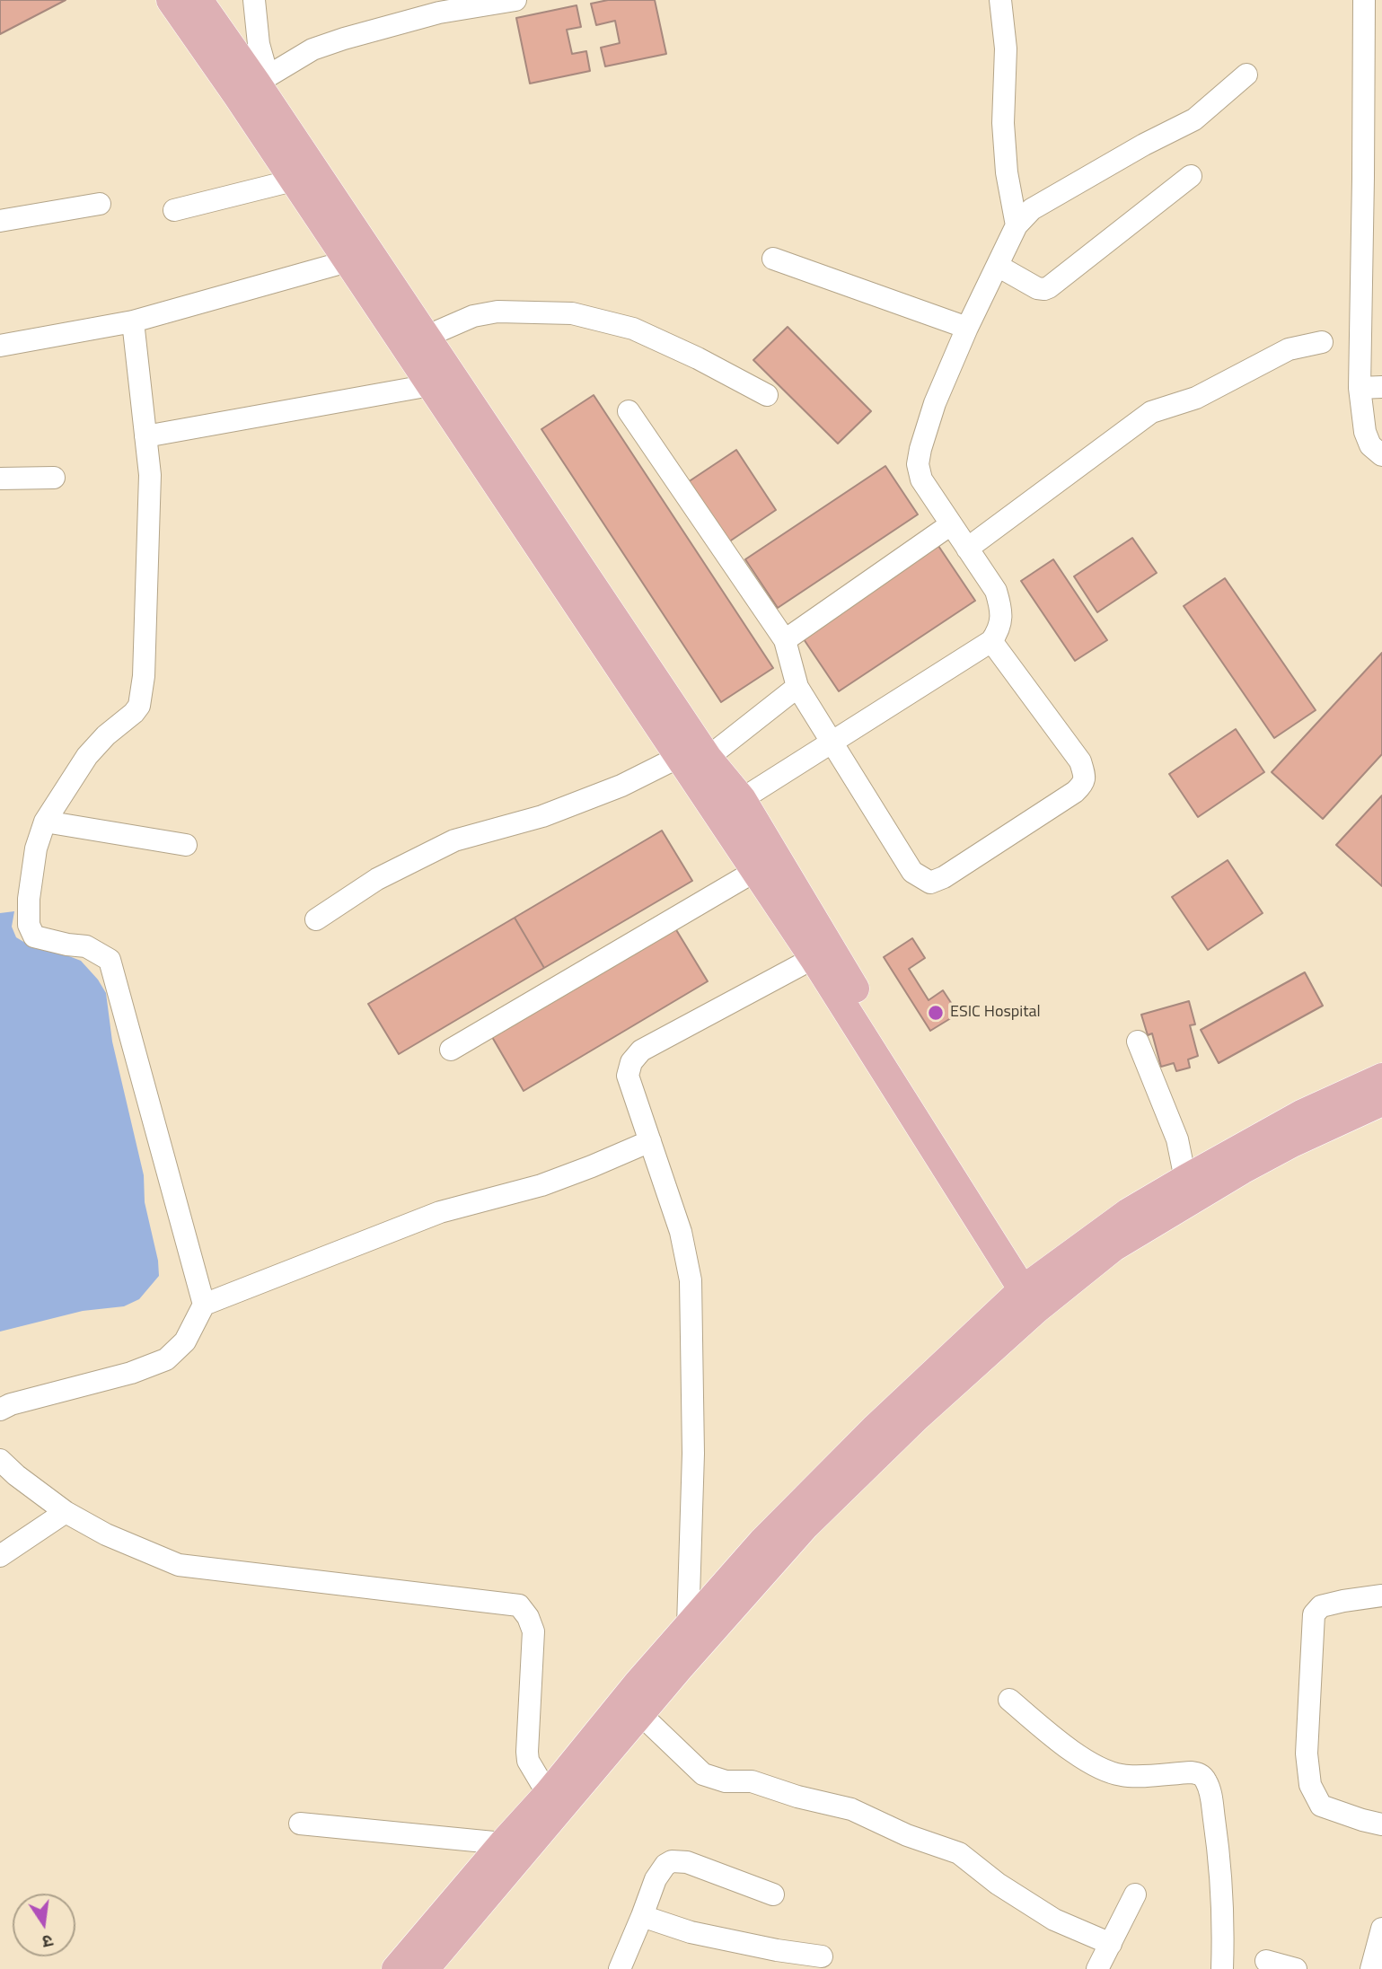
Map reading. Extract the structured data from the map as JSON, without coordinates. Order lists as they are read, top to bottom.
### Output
{
  "places": ["ESIC Hospital"],
  "north": "bottom"
}
